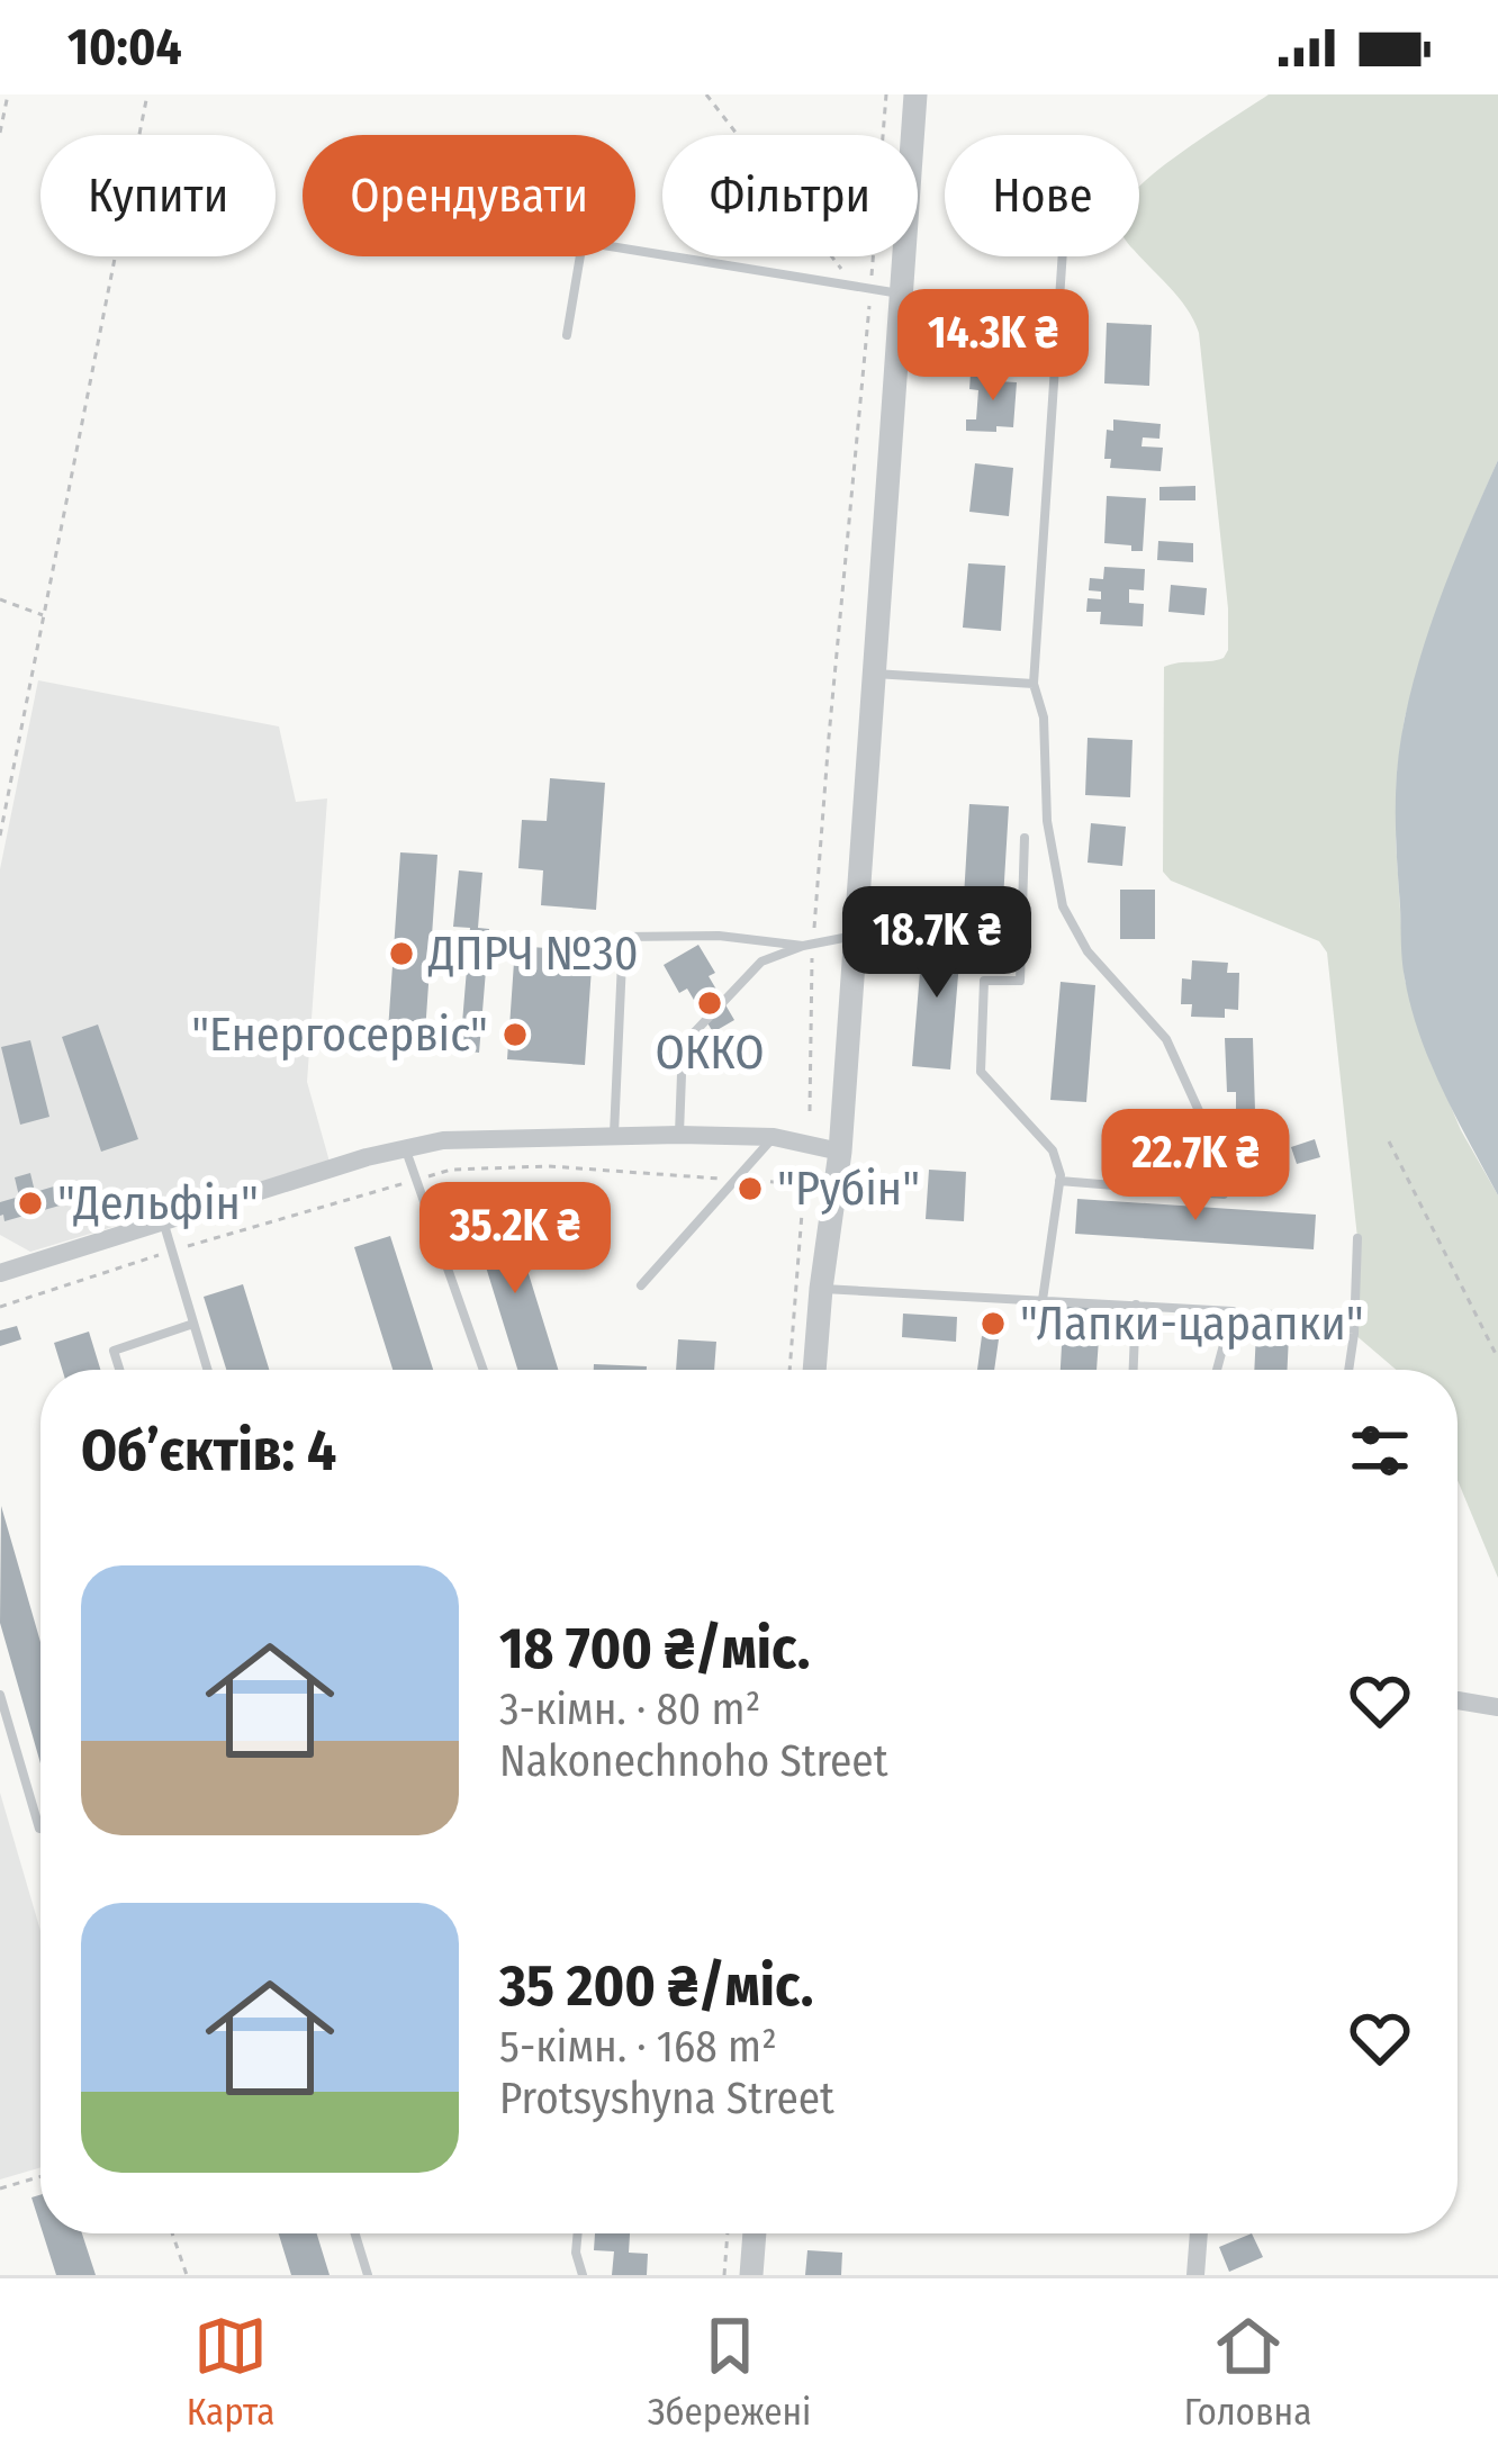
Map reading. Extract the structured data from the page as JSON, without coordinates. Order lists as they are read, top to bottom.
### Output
{
  "places": [
    "ДПРЧ №30",
    "ОККО",
    "\"Енергосервіс\"",
    "\"Рубін\"",
    "\"Дельфін\"",
    "\"Лапки-царапки\""
  ],
  "page": {
    "status": "10:04",
    "chip": [
      "Купити",
      "Орендувати",
      "Фільтри",
      "Нове"
    ],
    "price": [
      "14.3K ₴",
      "18.7K ₴",
      "22.7K ₴",
      "35.2K ₴"
    ],
    "heading": "Об’єктів: 4",
    "list": [
      {
        "name": "18 700 ₴/міс.",
        "note": "3-кімн. · 80 m² · Nakonechnoho Street"
      },
      {
        "name": "35 200 ₴/міс.",
        "note": "5-кімн. · 168 m² · Protsyshyna Street"
      }
    ],
    "tabs": ["Карта", "Збережені", "Головна"]
  }
}
